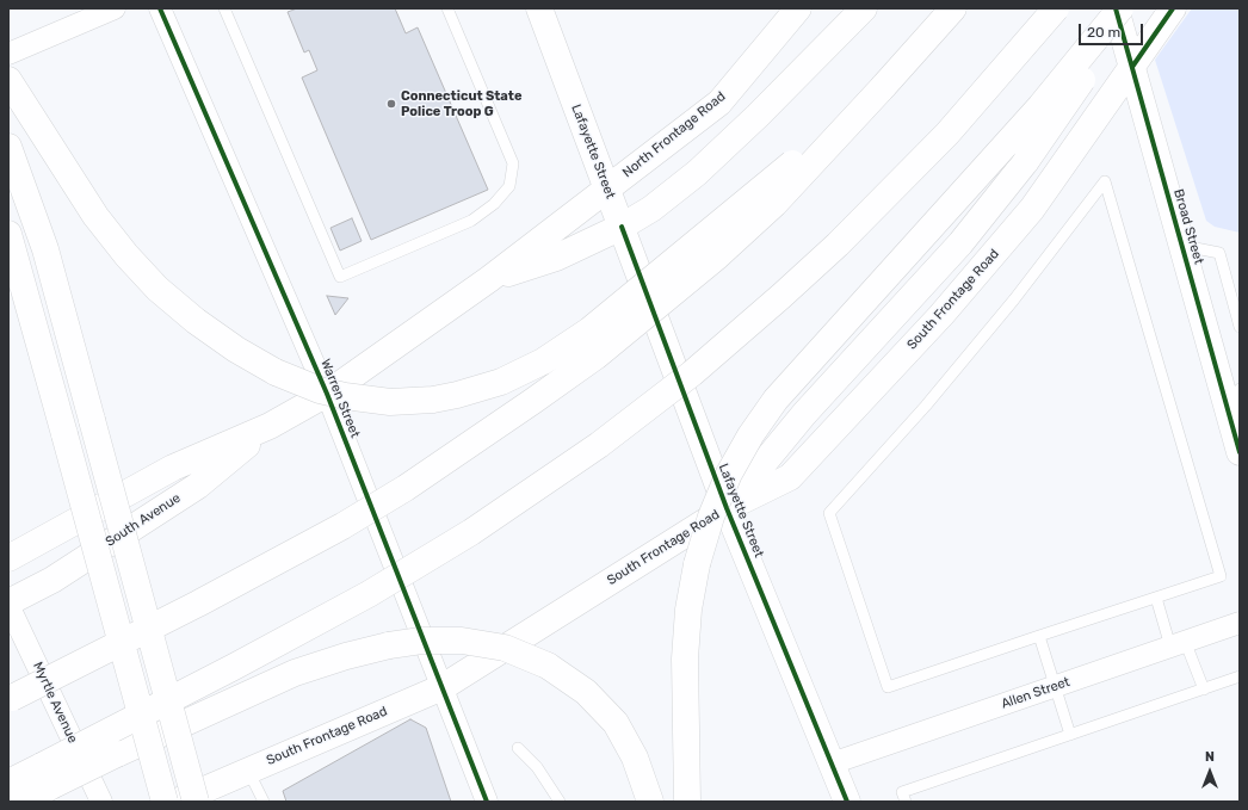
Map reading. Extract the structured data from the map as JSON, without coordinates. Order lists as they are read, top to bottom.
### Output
{
  "streets": {
    "main road": [
      "North Frontage Road",
      "Lafayette Street",
      "Broad Street",
      "South Frontage Road",
      "South Avenue"
    ],
    "street": ["Warren Street", "Allen Street", "Myrtle Avenue"]
  },
  "crossings": [
    ["North Frontage Road", "Lafayette Street"],
    ["North Frontage Road", "Warren Street"],
    ["North Frontage Road", "South Avenue"],
    ["Lafayette Street", "South Frontage Road"],
    ["Lafayette Street", "Allen Street"],
    ["Broad Street", "South Frontage Road"],
    ["South Frontage Road", "Warren Street"],
    ["Warren Street", "South Avenue"],
    ["South Avenue", "Myrtle Avenue"]
  ],
  "places": ["Connecticut State Police Troop G"],
  "scale_bar": "20 m",
  "north": "top"
}
